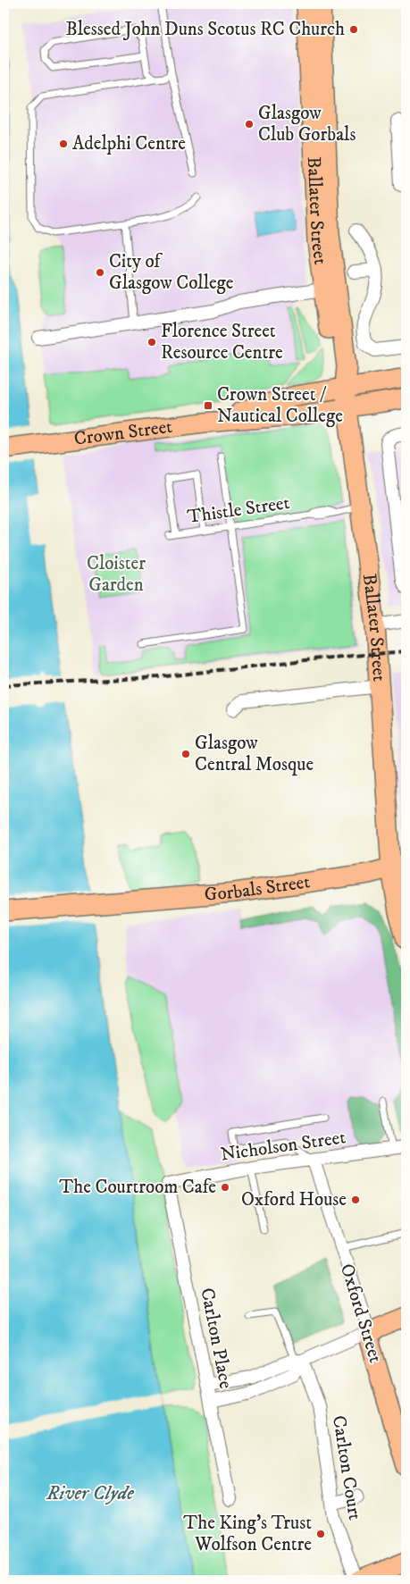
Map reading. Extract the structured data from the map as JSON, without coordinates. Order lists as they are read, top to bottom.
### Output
{
  "streets": {
    "main road": [
      "Ballater Street",
      "Crown Street",
      "Gorbals Street",
      "Oxford Street"
    ],
    "street": ["Nicholson Street", "Carlton Place", "Carlton Court"],
    "lane": ["Thistle Street"]
  },
  "crossings": [
    ["Ballater Street", "Crown Street"],
    ["Ballater Street", "Thistle Street"],
    ["Ballater Street", "Gorbals Street"],
    ["Nicholson Street", "Oxford Street"],
    ["Nicholson Street", "Carlton Place"]
  ],
  "water": ["River Clyde"],
  "parks": ["Cloister Garden"],
  "places": {
    "other": [
      "Blessed John Duns Scotus RC Church",
      "Glasgow Club Gorbals",
      "Adelphi Centre",
      "City of Glasgow College",
      "Florence Street Resource Centre",
      "Glasgow Central Mosque",
      "The Courtroom Cafe",
      "Oxford House",
      "The King's Trust Wolfson Centre"
    ],
    "transit": ["Crown Street / Nautical College"]
  }
}
